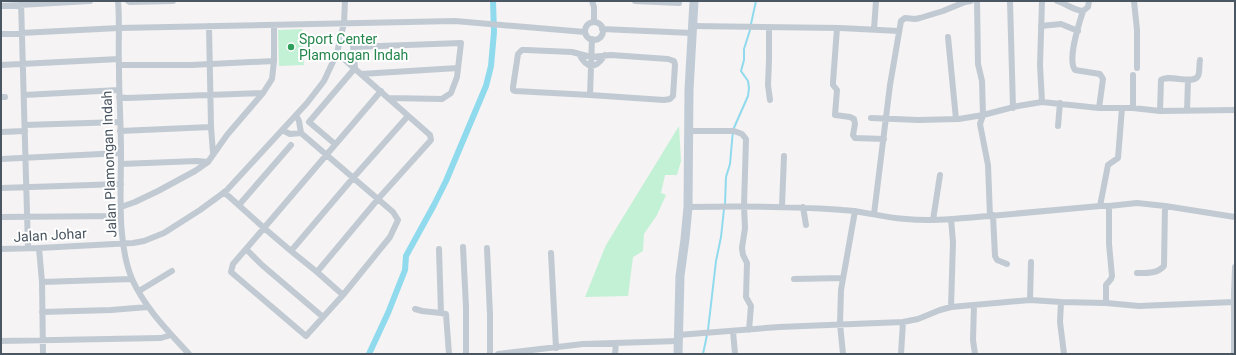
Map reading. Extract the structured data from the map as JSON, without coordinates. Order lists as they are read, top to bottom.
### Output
{
  "streets": {
    "street": ["Jalan Plamongan Indah", "Jalan Johar"]
  },
  "crossings": [
    ["Jalan Plamongan Indah", "Jalan Johar"]
  ],
  "places": ["Sport Center Plamongan Indah"]
}
